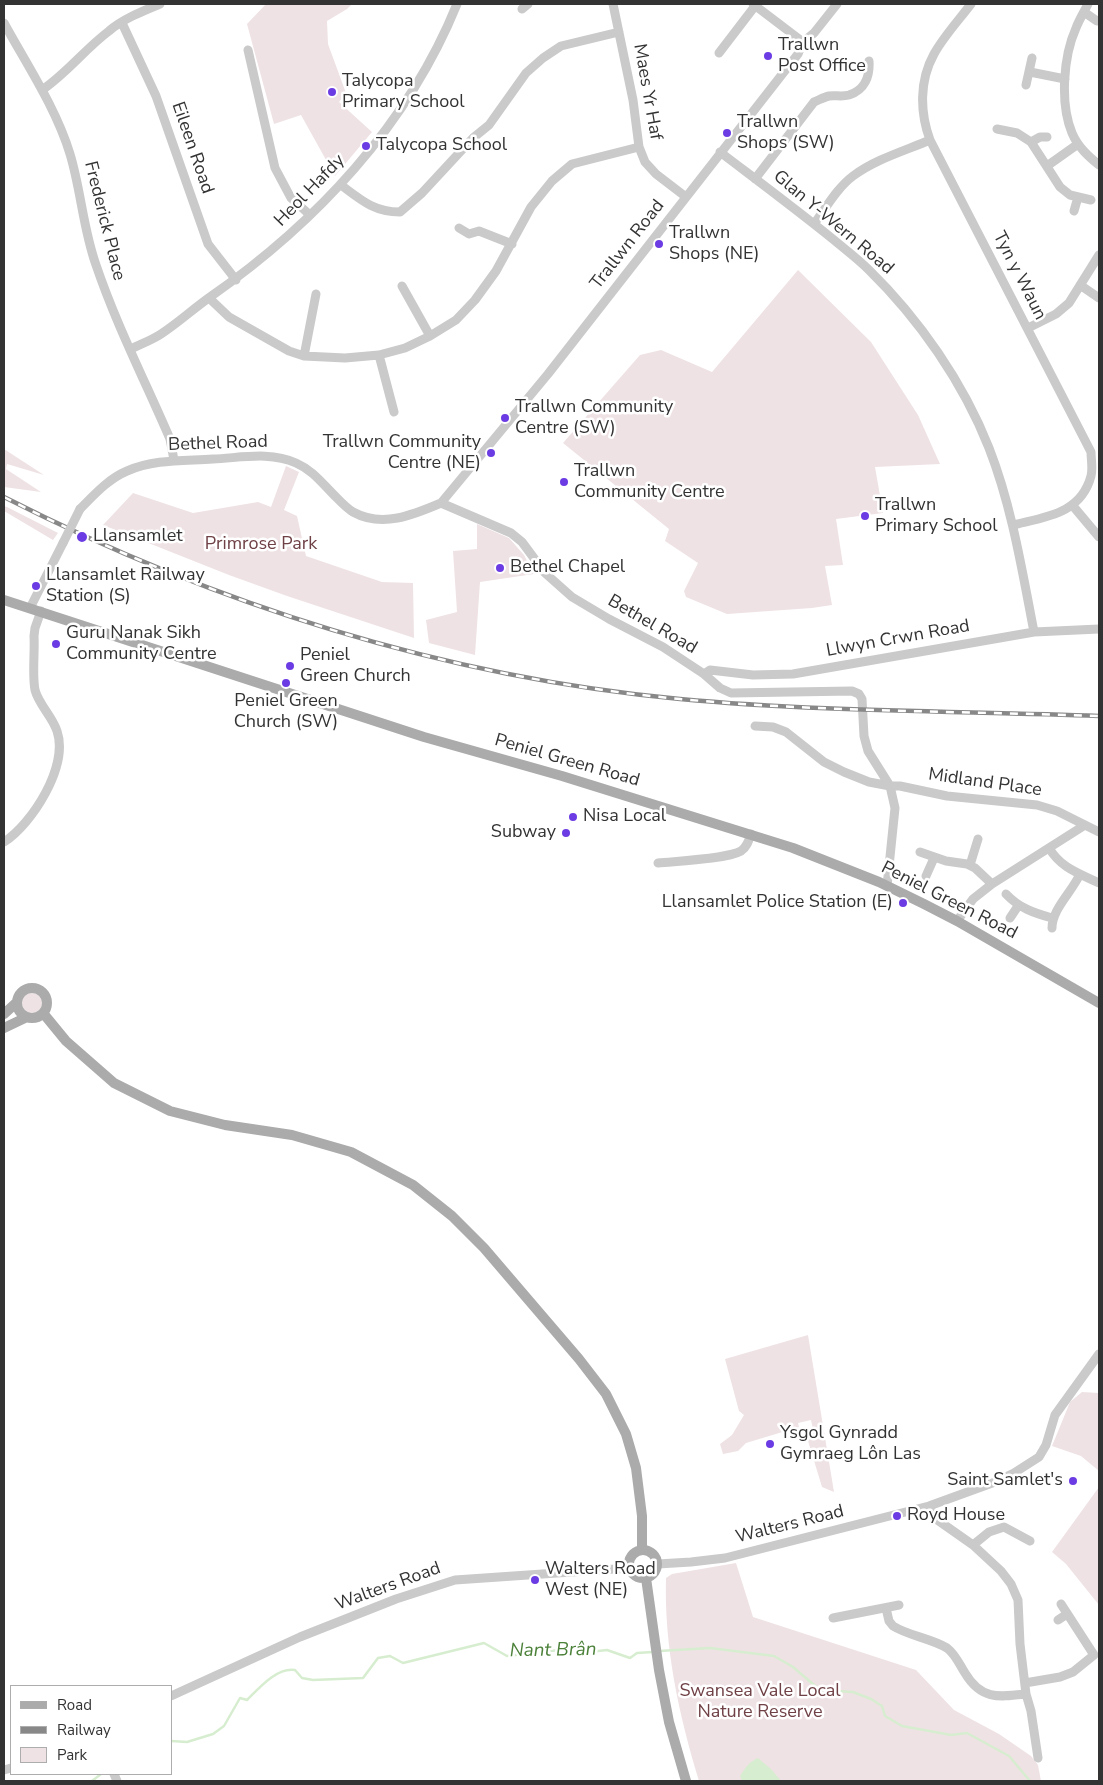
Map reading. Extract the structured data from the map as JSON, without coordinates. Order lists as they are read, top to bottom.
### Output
{
  "streets": {
    "main road": ["Peniel Green Road"],
    "street": [
      "Maes Yr Haf",
      "Eileen Road",
      "Heol Hafdy",
      "Frederick Place",
      "Glan Y-Wern Road",
      "Trallwn Road",
      "Tyn y Waun",
      "Bethel Road",
      "Llwyn Crwn Road",
      "Midland Place",
      "Walters Road"
    ]
  },
  "crossings": [
    ["Maes Yr Haf", "Trallwn Road"],
    ["Eileen Road", "Heol Hafdy"],
    ["Heol Hafdy", "Frederick Place"],
    ["Frederick Place", "Bethel Road"],
    ["Glan Y-Wern Road", "Trallwn Road"],
    ["Glan Y-Wern Road", "Llwyn Crwn Road"],
    ["Trallwn Road", "Bethel Road"],
    ["Bethel Road", "Llwyn Crwn Road"],
    ["Bethel Road", "Peniel Green Road"],
    ["Bethel Road", "Midland Place"]
  ],
  "water": ["Nant Brân"],
  "parks": ["Primrose Park", "Swansea Vale Local Nature Reserve"],
  "places": [
    "Trallwn Post Office",
    "Talycopa Primary School",
    "Trallwn Shops (SW)",
    "Talycopa School",
    "Trallwn Shops (NE)",
    "Trallwn Community Centre (SW)",
    "Trallwn Community Centre (NE)",
    "Trallwn Community Centre",
    "Trallwn Primary School",
    "Llansamlet",
    "Bethel Chapel",
    "Llansamlet Railway Station (S)",
    "Guru Nanak Sikh Community Centre",
    "Peniel Green Church",
    "Peniel Green Church (SW)",
    "Nisa Local",
    "Subway",
    "Llansamlet Police Station (E)",
    "Ysgol Gynradd Gymraeg Lôn Las",
    "Saint Samlet's",
    "Royd House",
    "Walters Road West (NE)"
  ],
  "legend": ["Road", "Railway", "Park"]
}
